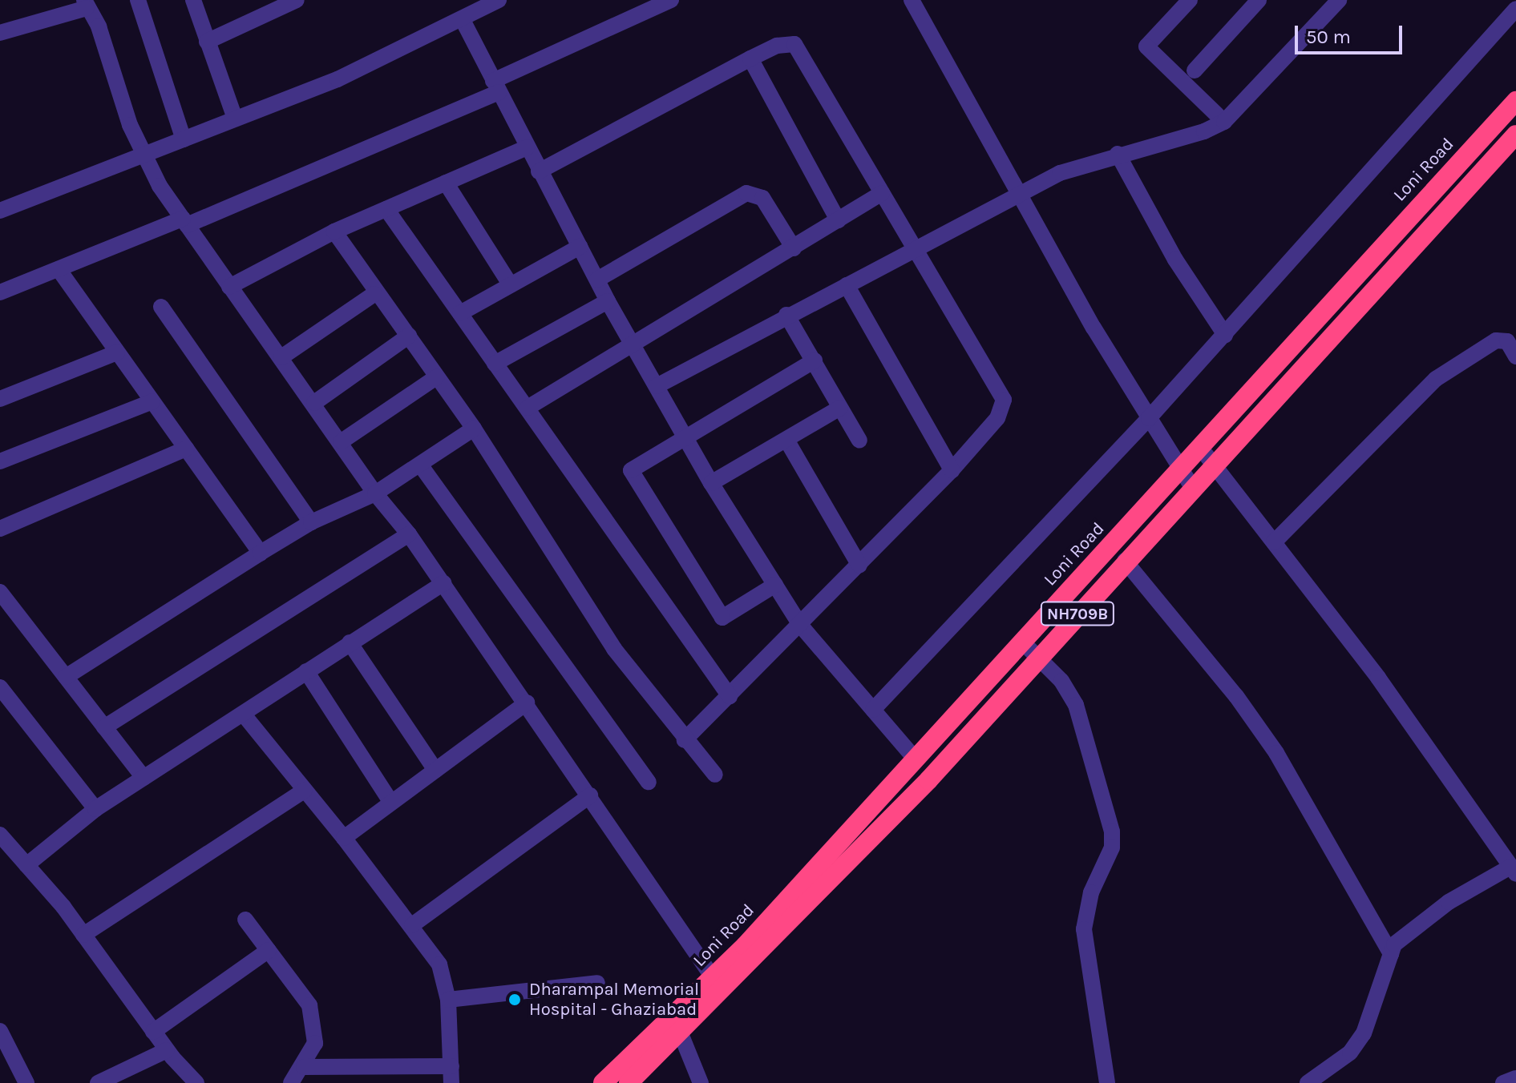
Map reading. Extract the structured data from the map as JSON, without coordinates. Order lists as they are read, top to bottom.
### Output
{
  "streets": {
    "highway": ["Loni Road", "NH709B"]
  },
  "places": ["Dharampal Memorial Hospital - Ghaziabad"],
  "scale_bar": "50 m"
}
